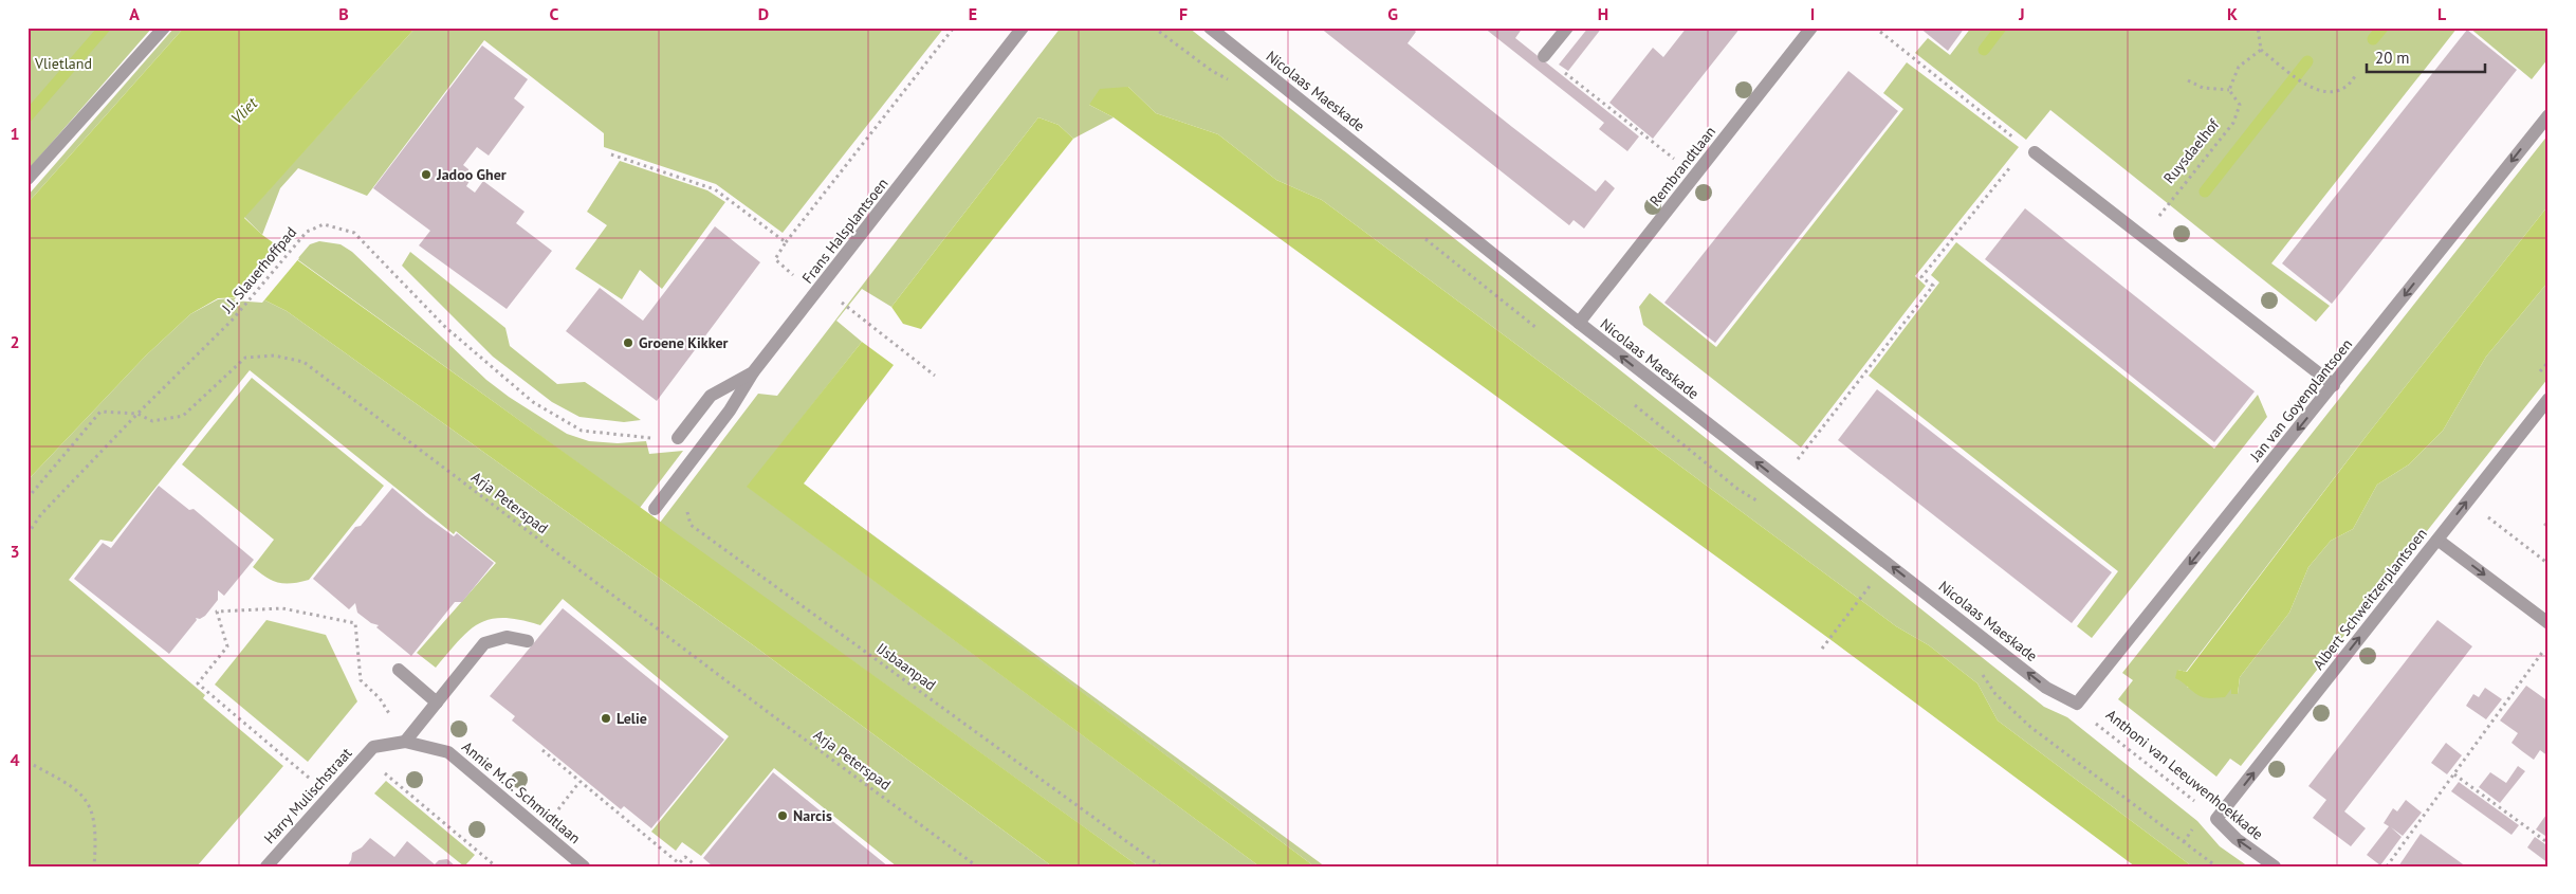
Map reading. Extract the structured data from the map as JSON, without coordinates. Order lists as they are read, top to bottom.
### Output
{
  "streets": {
    "street": [
      "Nicolaas Maeskade",
      "Rembrandtlaan",
      "Frans Halsplantsoen",
      "Jan van Goyenplantsoen",
      "Albert Schweitzerplantsoen",
      "Anthoni van Leeuwenhoekkade",
      "Annie M.G. Schmidtlaan",
      "Harry Mulischstraat"
    ],
    "path": [
      "Ruysdaelhof",
      "J.J. Slauerhoffpad",
      "Arja Peterspad",
      "IJsbaanpad"
    ]
  },
  "crossings": [
    ["Nicolaas Maeskade", "Rembrandtlaan"],
    ["Nicolaas Maeskade", "Jan van Goyenplantsoen"],
    ["Nicolaas Maeskade", "Anthoni van Leeuwenhoekkade"],
    ["Frans Halsplantsoen", "J.J. Slauerhoffpad"],
    ["J.J. Slauerhoffpad", "Arja Peterspad"],
    ["Jan van Goyenplantsoen", "Anthoni van Leeuwenhoekkade"],
    ["Albert Schweitzerplantsoen", "Anthoni van Leeuwenhoekkade"],
    ["Annie M.G. Schmidtlaan", "Harry Mulischstraat"]
  ],
  "one_way": ["Nicolaas Maeskade", "Jan van Goyenplantsoen", "Albert Schweitzerplantsoen"],
  "water": ["Vliet"],
  "parks": ["Vlietland"],
  "places": [
    "Jadoo Gher",
    "Groene Kikker",
    "Lelie",
    "Narcis"
  ],
  "scale_bar": "20 m",
  "grid": {
    "columns": [
      "A",
      "B",
      "C",
      "D",
      "E",
      "F",
      "G",
      "H",
      "I",
      "J",
      "K",
      "L"
    ],
    "rows": [
      "1",
      "2",
      "3",
      "4"
    ]
  }
}
